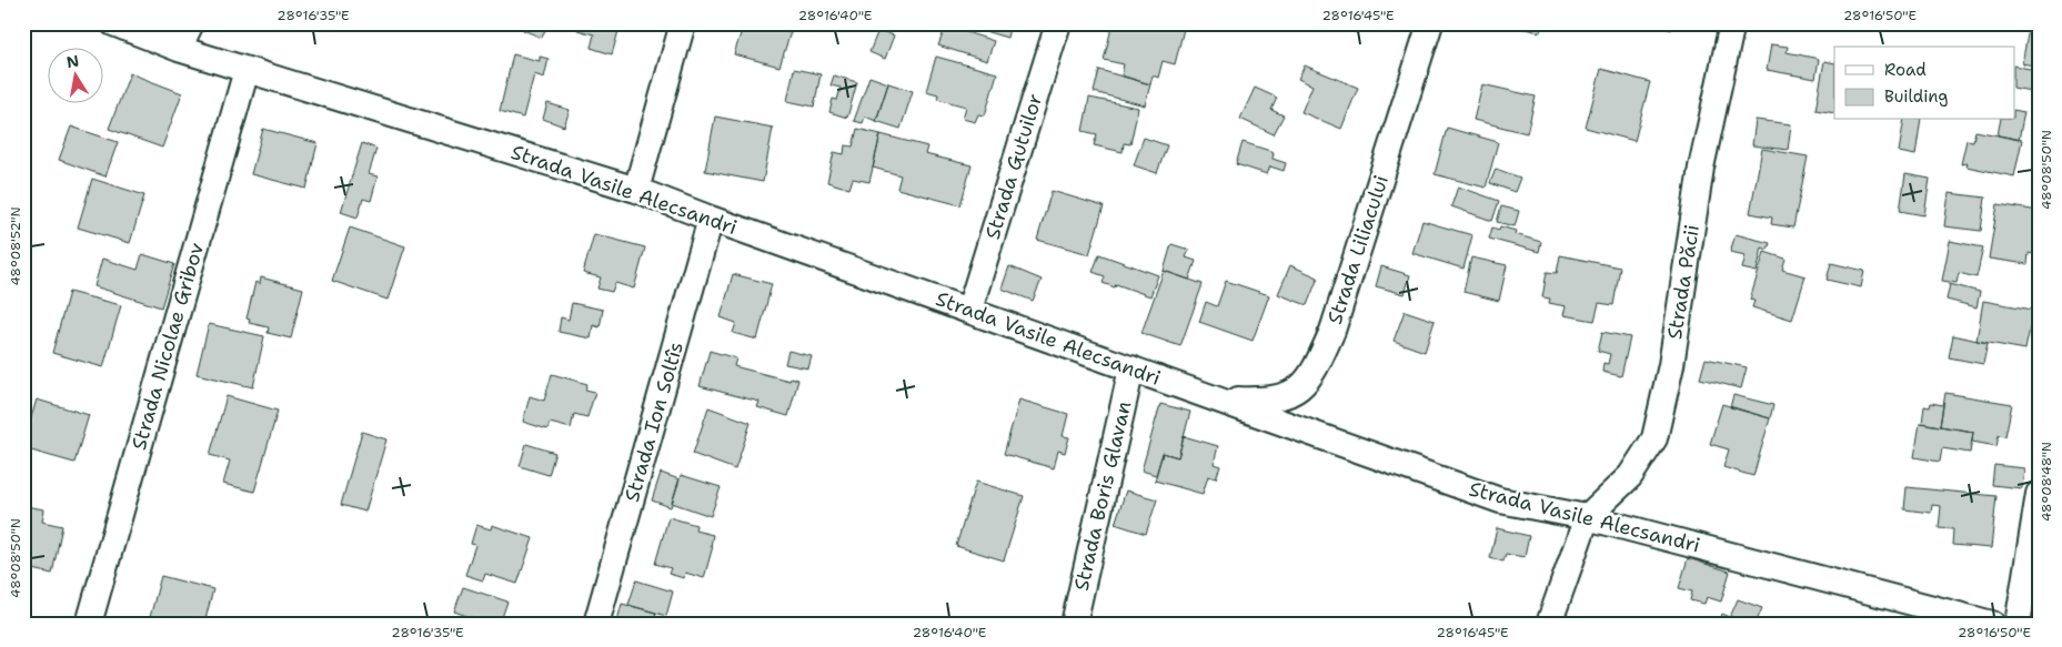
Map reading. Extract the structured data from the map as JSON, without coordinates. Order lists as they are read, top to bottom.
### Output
{
  "streets": {
    "street": [
      "Strada Gutuilor",
      "Strada Vasile Alecsandri",
      "Strada Liliacului",
      "Strada Păcii",
      "Strada Nicolae Gribov",
      "Strada Ion Soltîs",
      "Strada Boris Glavan"
    ]
  },
  "crossings": [
    ["Strada Gutuilor", "Strada Vasile Alecsandri"],
    ["Strada Vasile Alecsandri", "Strada Liliacului"],
    ["Strada Vasile Alecsandri", "Strada Păcii"],
    ["Strada Vasile Alecsandri", "Strada Nicolae Gribov"],
    ["Strada Vasile Alecsandri", "Strada Ion Soltîs"],
    ["Strada Vasile Alecsandri", "Strada Boris Glavan"]
  ],
  "legend": ["Road", "Building"],
  "north": "top",
  "coordinates": [
    "28°16'35\"E",
    "28°16'40\"E",
    "28°16'45\"E",
    "28°16'50\"E",
    "48°08'50\"N",
    "48°08'52\"N",
    "48°08'48\"N"
  ]
}
